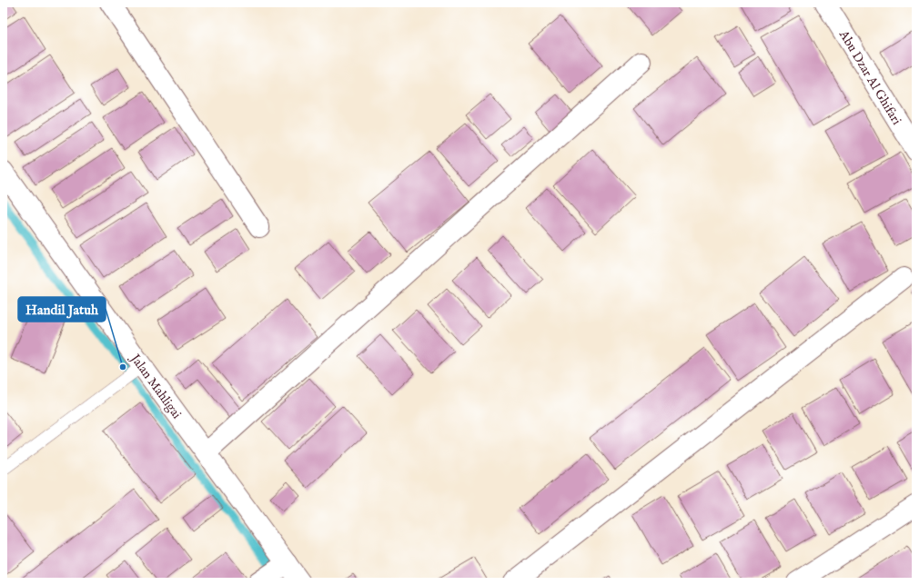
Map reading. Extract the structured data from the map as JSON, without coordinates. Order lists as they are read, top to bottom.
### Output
{
  "streets": {
    "street": ["Abu Dzar Al Ghifari", "Jalan Mahligai"]
  },
  "places": ["Handil Jatuh"]
}
